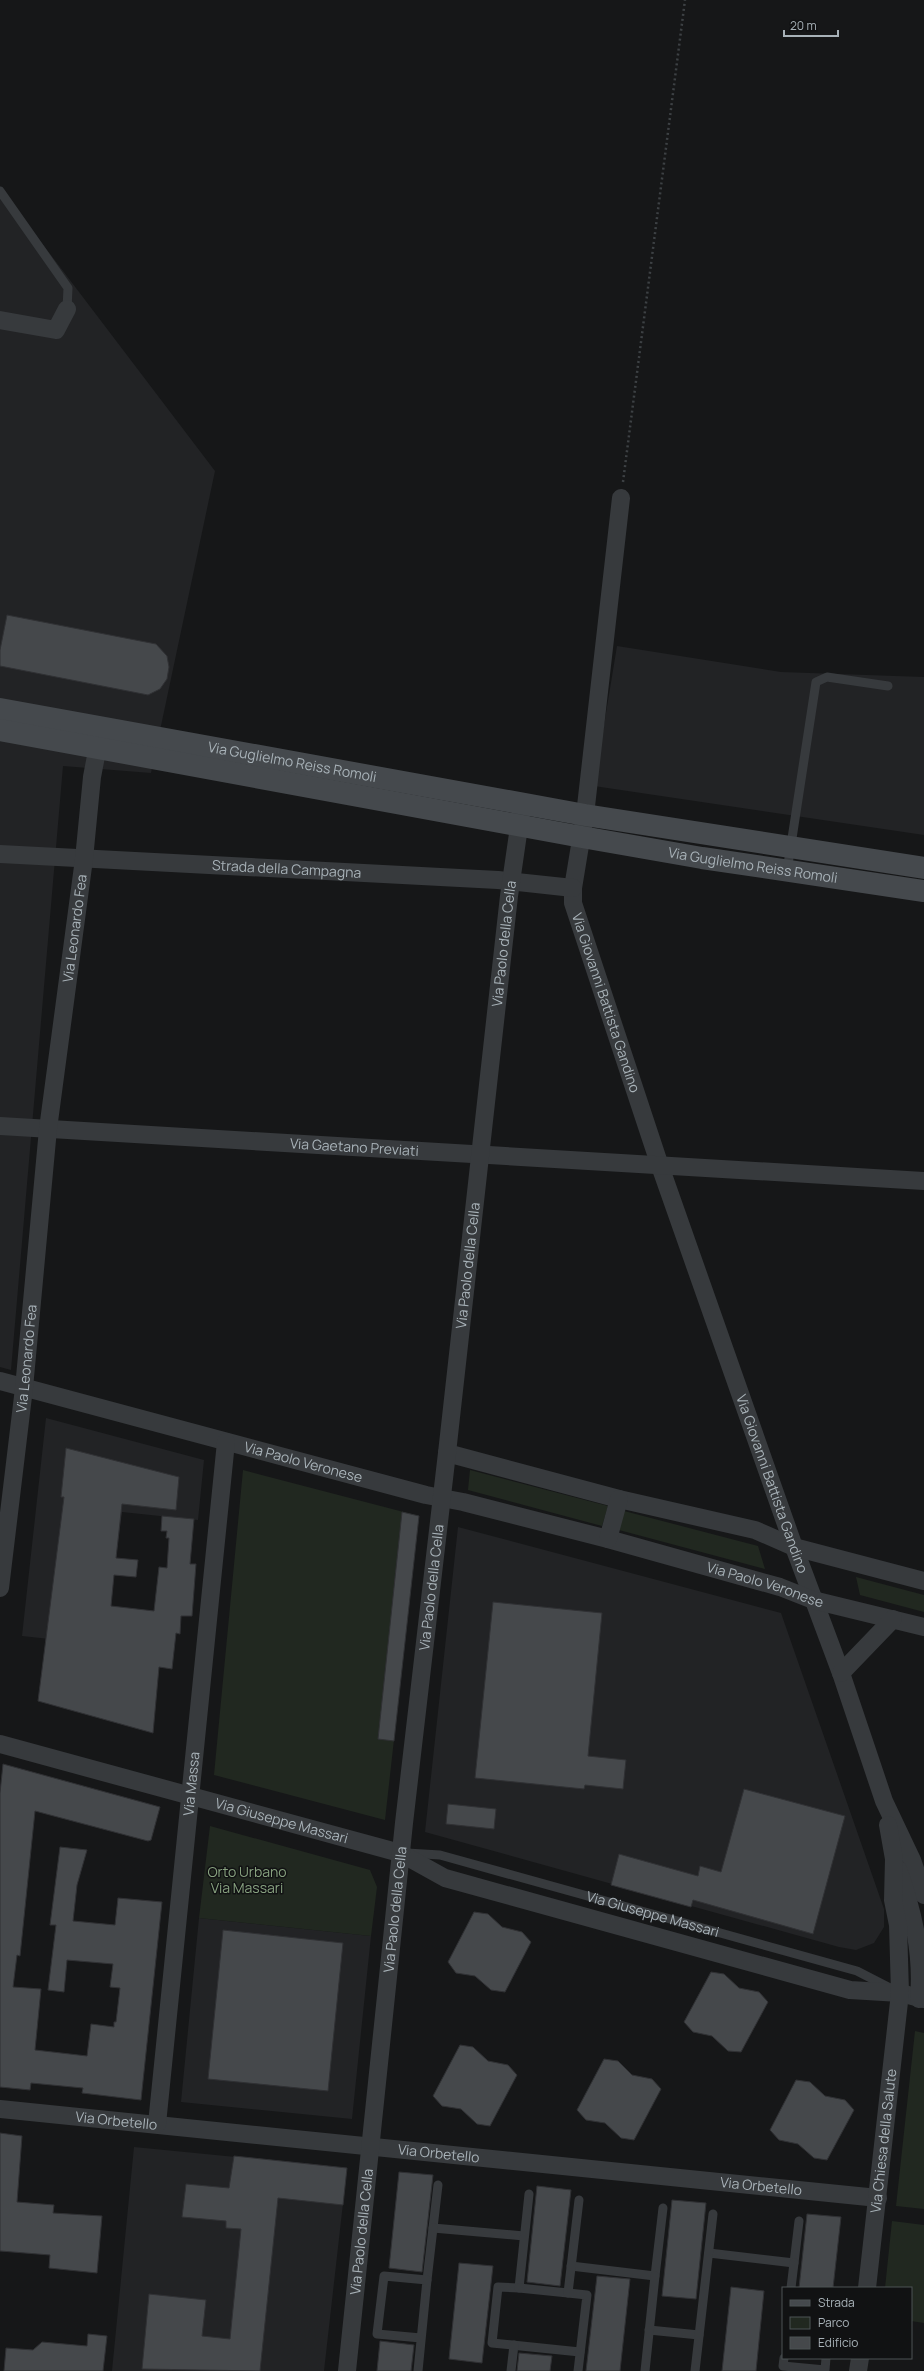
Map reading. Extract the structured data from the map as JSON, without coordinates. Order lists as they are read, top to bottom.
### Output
{
  "streets": {
    "main road": ["Via Guglielmo Reiss Romoli"],
    "street": [
      "Strada della Campagna",
      "Via Leonardo Fea",
      "Via Paolo della Cella",
      "Via Giovanni Battista Gandino",
      "Via Gaetano Previati",
      "Via Paolo Veronese",
      "Via Massa",
      "Via Giuseppe Massari",
      "Via Orbetello",
      "Via Chiesa della Salute"
    ]
  },
  "crossings": [
    ["Via Guglielmo Reiss Romoli", "Via Leonardo Fea"],
    ["Via Guglielmo Reiss Romoli", "Via Paolo della Cella"],
    ["Via Guglielmo Reiss Romoli", "Via Giovanni Battista Gandino"],
    ["Strada della Campagna", "Via Leonardo Fea"],
    ["Strada della Campagna", "Via Paolo della Cella"],
    ["Strada della Campagna", "Via Giovanni Battista Gandino"],
    ["Via Leonardo Fea", "Via Gaetano Previati"],
    ["Via Leonardo Fea", "Via Paolo Veronese"],
    ["Via Paolo della Cella", "Via Gaetano Previati"],
    ["Via Paolo della Cella", "Via Paolo Veronese"],
    ["Via Paolo della Cella", "Via Giuseppe Massari"],
    ["Via Paolo della Cella", "Via Orbetello"],
    ["Via Giovanni Battista Gandino", "Via Gaetano Previati"],
    ["Via Giovanni Battista Gandino", "Via Paolo Veronese"],
    ["Via Giovanni Battista Gandino", "Via Giuseppe Massari"],
    ["Via Giovanni Battista Gandino", "Via Chiesa della Salute"],
    ["Via Paolo Veronese", "Via Massa"],
    ["Via Massa", "Via Giuseppe Massari"],
    ["Via Massa", "Via Orbetello"],
    ["Via Giuseppe Massari", "Via Chiesa della Salute"],
    ["Via Orbetello", "Via Chiesa della Salute"]
  ],
  "parks": ["Orto Urbano Via Massari"],
  "legend": ["Strada", "Parco", "Edificio"],
  "scale_bar": "20 m"
}
